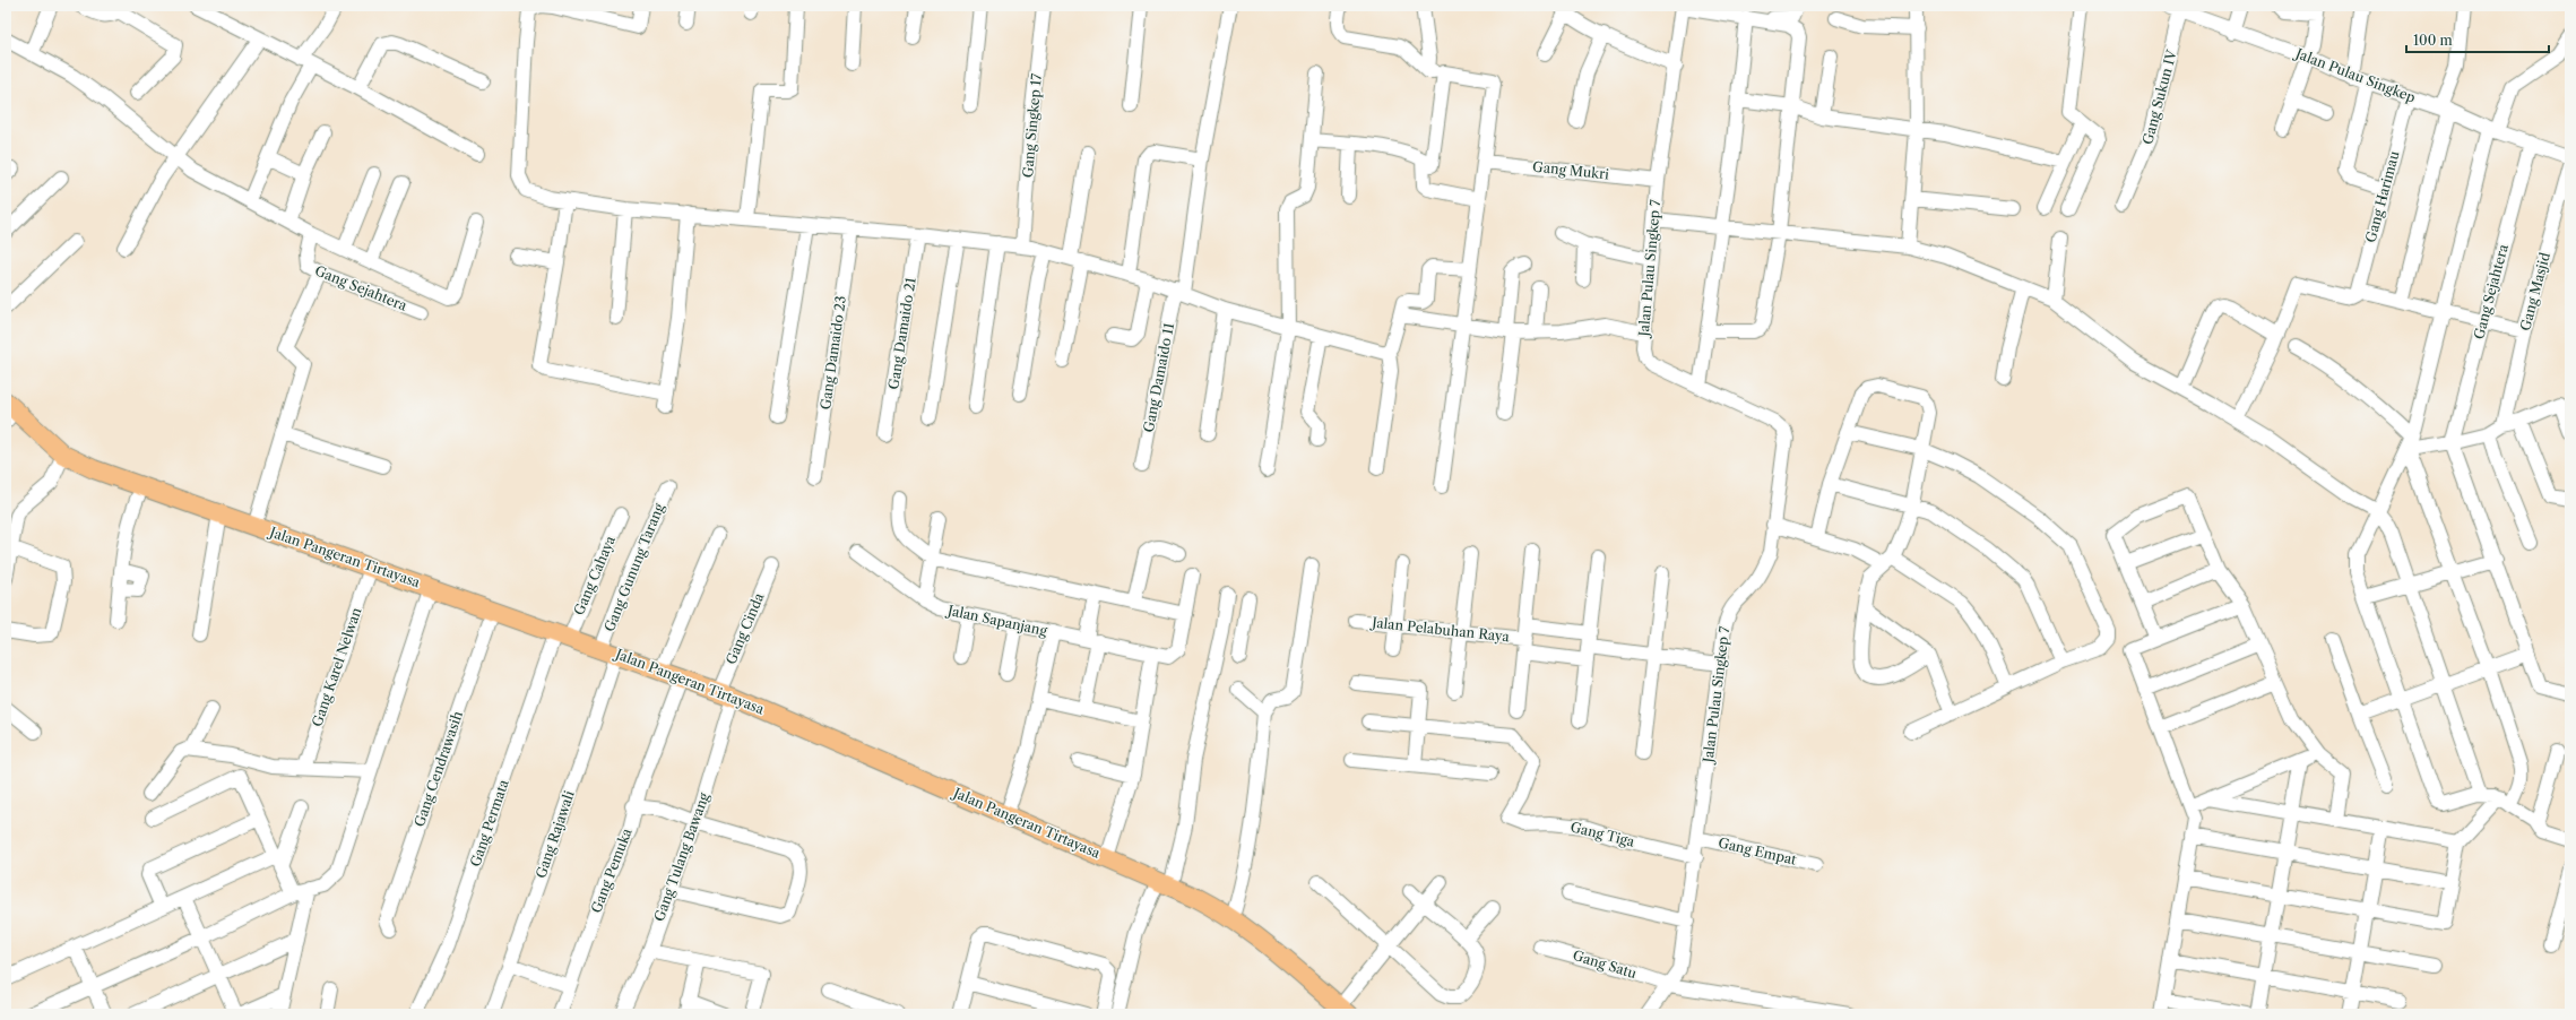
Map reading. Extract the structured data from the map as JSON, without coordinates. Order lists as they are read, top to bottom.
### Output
{
  "streets": {
    "main road": ["Jalan Pangeran Tirtayasa"],
    "street": [
      "Jalan Pulau Singkep",
      "Gang Sukun IV",
      "Gang Singkep 17",
      "Gang Mukri",
      "Gang Harimau",
      "Jalan Pulau Singkep 7",
      "Gang Sejahtera",
      "Gang Masjid",
      "Gang Damaido 21",
      "Gang Damaido 23",
      "Gang Damaido 11",
      "Gang Gunung Tarang",
      "Gang Cahaya",
      "Jalan Sapanjang",
      "Gang Cinda",
      "Jalan Pelabuhan Raya",
      "Gang Karel Nelwan",
      "Gang Cendrawasih",
      "Gang Permata",
      "Gang Rajawali",
      "Gang Tiga",
      "Gang Empat",
      "Gang Tulang Bawang",
      "Gang Pemuka",
      "Gang Satu"
    ]
  },
  "crossings": [
    ["Jalan Pulau Singkep", "Gang Sukun IV"],
    ["Jalan Pulau Singkep", "Gang Harimau"],
    ["Jalan Pulau Singkep", "Gang Sejahtera"],
    ["Gang Mukri", "Jalan Pulau Singkep 7"],
    ["Jalan Pulau Singkep 7", "Gang Tiga"],
    ["Jalan Pulau Singkep 7", "Gang Empat"],
    ["Jalan Pulau Singkep 7", "Gang Satu"],
    ["Jalan Pangeran Tirtayasa", "Gang Gunung Tarang"],
    ["Jalan Pangeran Tirtayasa", "Gang Cahaya"],
    ["Jalan Pangeran Tirtayasa", "Gang Cinda"],
    ["Jalan Pangeran Tirtayasa", "Gang Karel Nelwan"],
    ["Jalan Pangeran Tirtayasa", "Gang Cendrawasih"],
    ["Jalan Pangeran Tirtayasa", "Gang Permata"],
    ["Jalan Pangeran Tirtayasa", "Gang Rajawali"],
    ["Jalan Pangeran Tirtayasa", "Gang Tulang Bawang"],
    ["Jalan Pangeran Tirtayasa", "Gang Pemuka"],
    ["Gang Gunung Tarang", "Gang Rajawali"],
    ["Gang Cahaya", "Gang Permata"],
    ["Gang Cinda", "Gang Tulang Bawang"]
  ],
  "scale_bar": "100 m"
}
